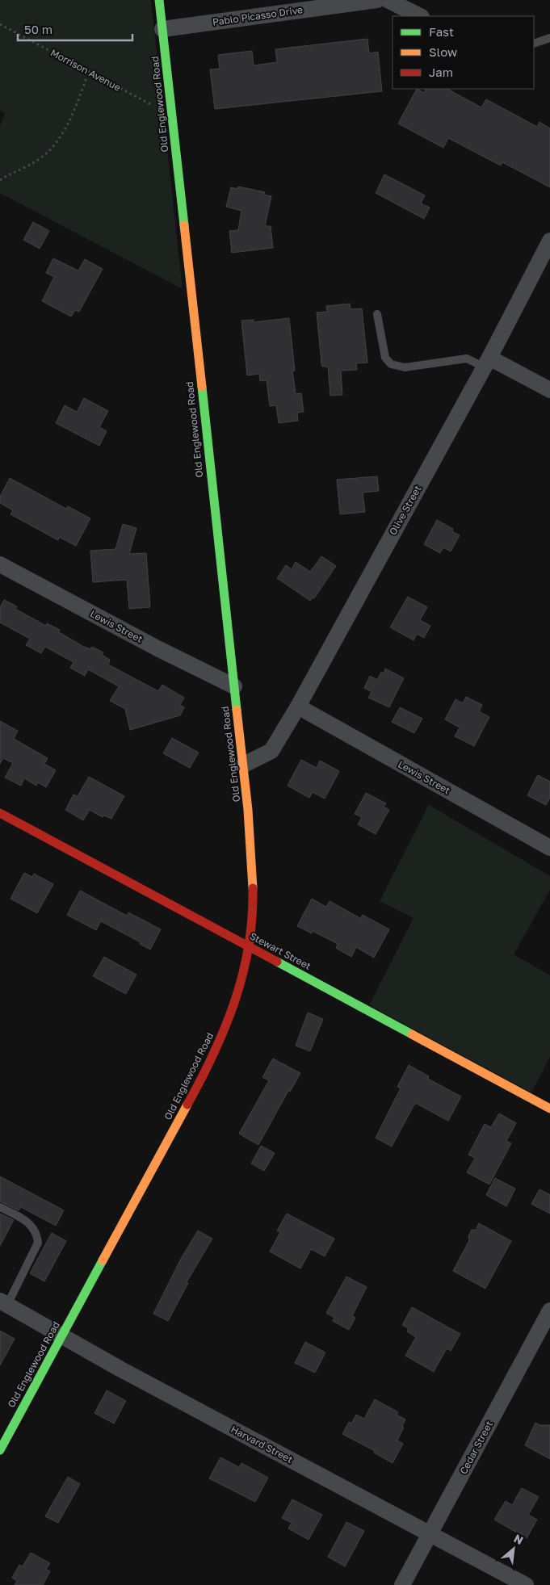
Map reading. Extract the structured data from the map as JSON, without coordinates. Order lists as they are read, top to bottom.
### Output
{
  "streets": {
    "street": [
      "Pablo Picasso Drive",
      "Old Englewood Road",
      "Olive Street",
      "Lewis Street",
      "Stewart Street",
      "Harvard Street",
      "Cedar Street"
    ],
    "path": ["Morrison Avenue"]
  },
  "crossings": [
    ["Pablo Picasso Drive", "Old Englewood Road"],
    ["Morrison Avenue", "Old Englewood Road"],
    ["Old Englewood Road", "Olive Street"],
    ["Old Englewood Road", "Lewis Street"],
    ["Old Englewood Road", "Stewart Street"],
    ["Old Englewood Road", "Harvard Street"],
    ["Olive Street", "Lewis Street"],
    ["Harvard Street", "Cedar Street"]
  ],
  "legend": ["Fast", "Slow", "Jam"],
  "scale_bar": "50 m",
  "north": "top right"
}
